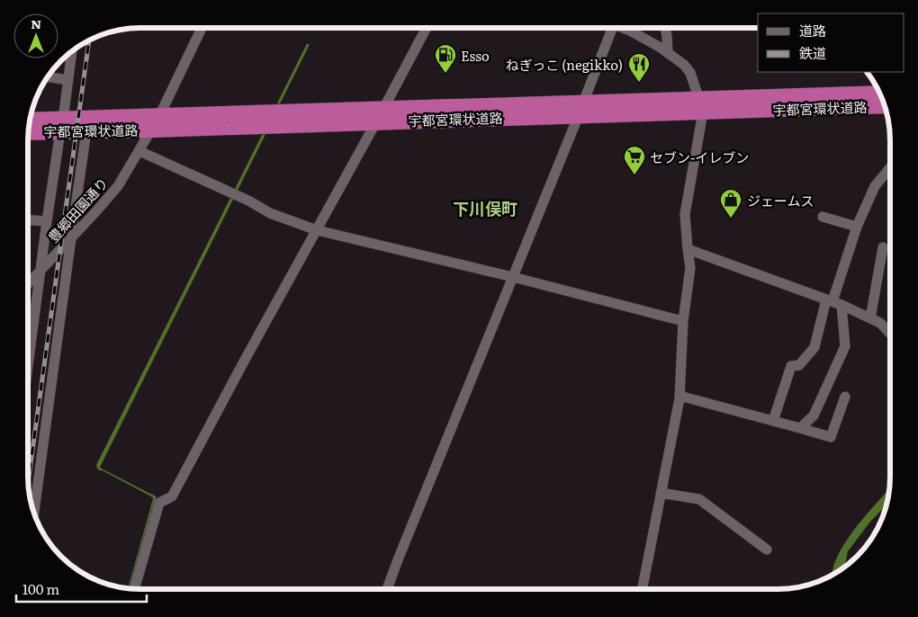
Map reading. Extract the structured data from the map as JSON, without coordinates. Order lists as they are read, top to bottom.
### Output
{
  "streets": {
    "highway": ["宇都宮環状道路"],
    "street": ["豊郷田園通り"]
  },
  "crossings": [
    ["宇都宮環状道路", "豊郷田園通り"]
  ],
  "districts": ["下川俣町"],
  "places": {
    "fuel station": ["Esso"],
    "restaurant": ["ねぎっこ (negikko)"],
    "supermarket": ["セブン-イレブン"],
    "shop": ["ジェームス"]
  },
  "legend": ["道路", "鉄道"],
  "scale_bar": "100 m",
  "north": "top"
}
